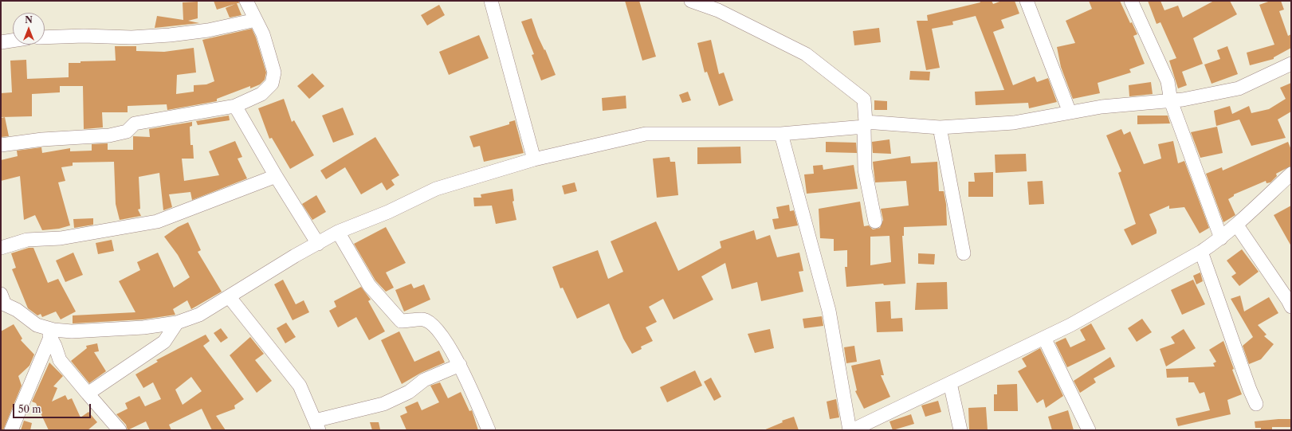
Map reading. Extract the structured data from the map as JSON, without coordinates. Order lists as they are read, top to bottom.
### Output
{
  "scale_bar": "50 m",
  "north": "top"
}
